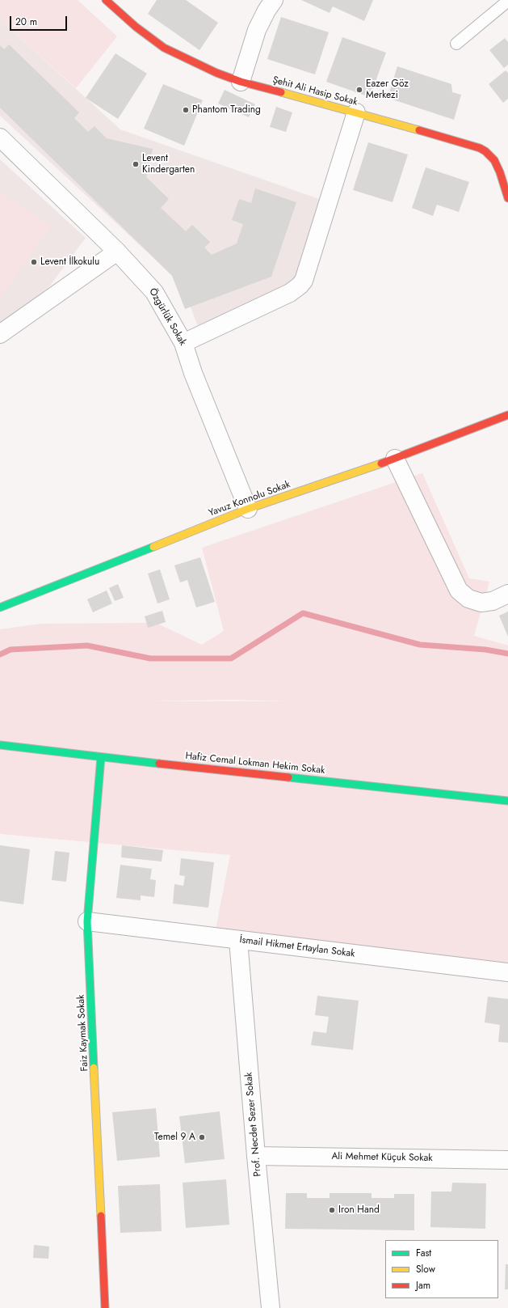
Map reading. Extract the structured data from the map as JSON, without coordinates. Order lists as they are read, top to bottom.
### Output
{
  "streets": {
    "street": [
      "Şehit Ali Hasip Sokak",
      "Özgürlük Sokak",
      "Yavuz Konnolu Sokak",
      "Hafiz Cemal Lokman Hekim Sokak",
      "İsmail Hikmet Ertaylan Sokak",
      "Faiz Kaymak Sokak",
      "Prof. Necdet Sezer Sokak",
      "Ali Mehmet Küçuk Sokak"
    ]
  },
  "crossings": [
    ["Özgürlük Sokak", "Yavuz Konnolu Sokak"],
    ["Hafiz Cemal Lokman Hekim Sokak", "Faiz Kaymak Sokak"],
    ["İsmail Hikmet Ertaylan Sokak", "Faiz Kaymak Sokak"],
    ["İsmail Hikmet Ertaylan Sokak", "Prof. Necdet Sezer Sokak"],
    ["Prof. Necdet Sezer Sokak", "Ali Mehmet Küçuk Sokak"]
  ],
  "places": [
    "Eazer Göz Merkezi",
    "Phantom Trading",
    "Levent Kindergarten",
    "Levent İlkokulu",
    "Temel 9 A",
    "Iron Hand"
  ],
  "legend": ["Fast", "Slow", "Jam"],
  "scale_bar": "20 m"
}
